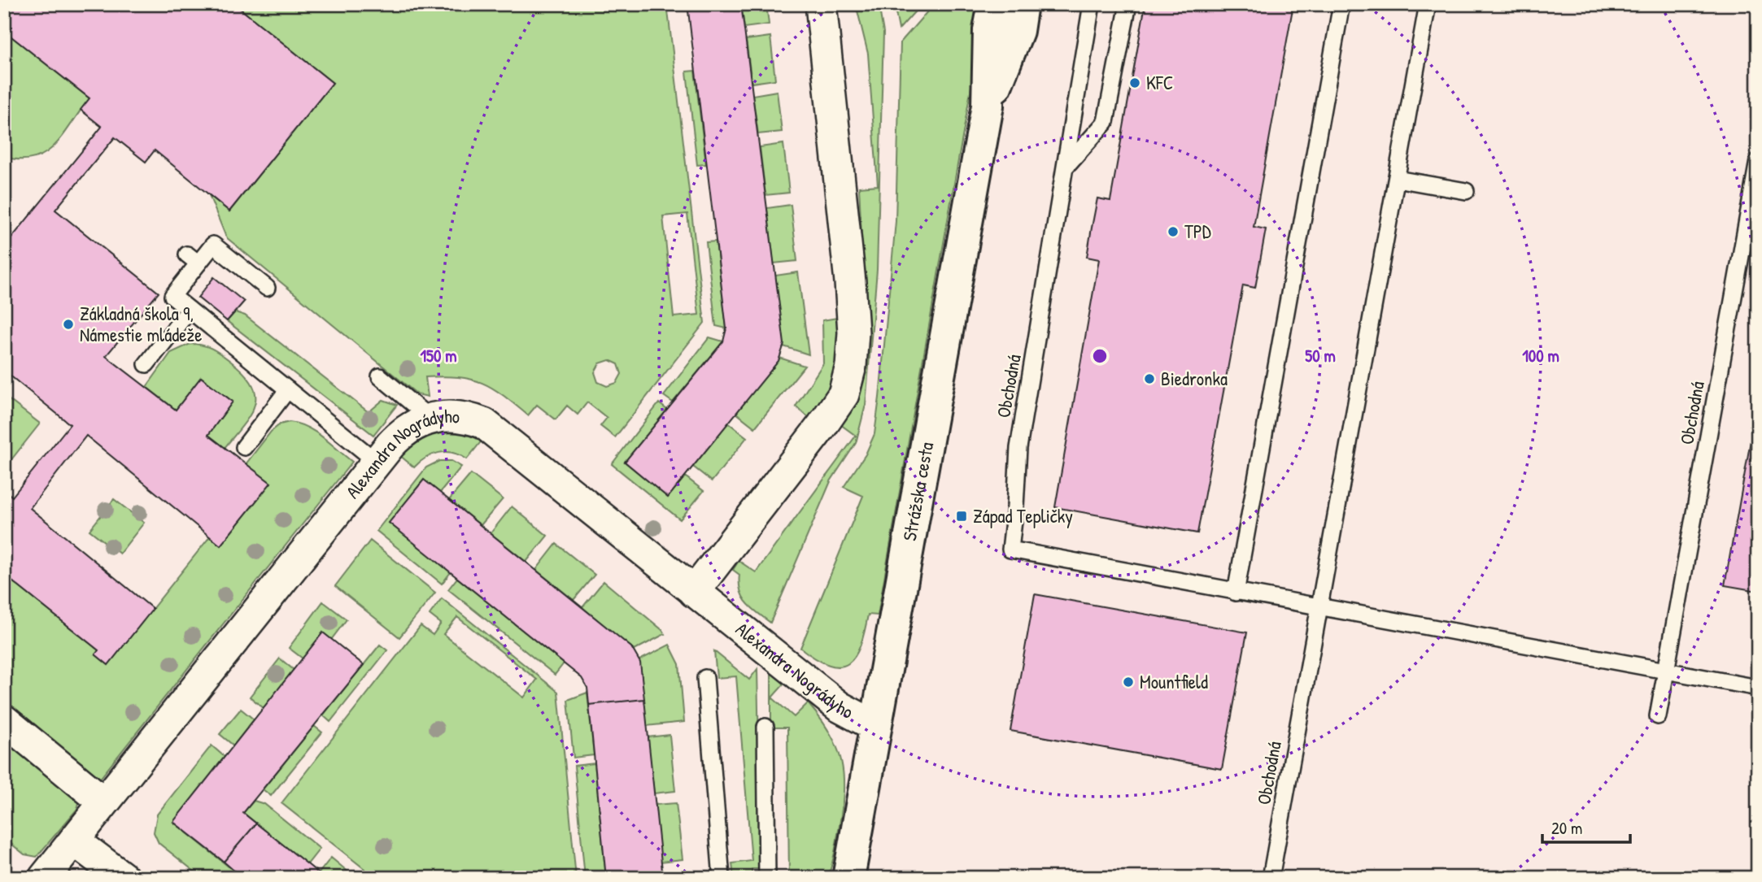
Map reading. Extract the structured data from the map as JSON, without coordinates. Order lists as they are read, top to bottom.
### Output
{
  "streets": {
    "street": ["Alexandra Nográdyho", "Strážska cesta"],
    "lane": ["Obchodná"]
  },
  "crossings": [
    ["Alexandra Nográdyho", "Strážska cesta"]
  ],
  "places": {
    "other": [
      "KFC",
      "TPD",
      "Základná škola 9, Námestie mládeže",
      "Biedronka",
      "Mountfield"
    ],
    "transit": ["Západ Tepličky"]
  },
  "scale_bar": "20 m",
  "rings": ["50 m", "100 m", "150 m"]
}
